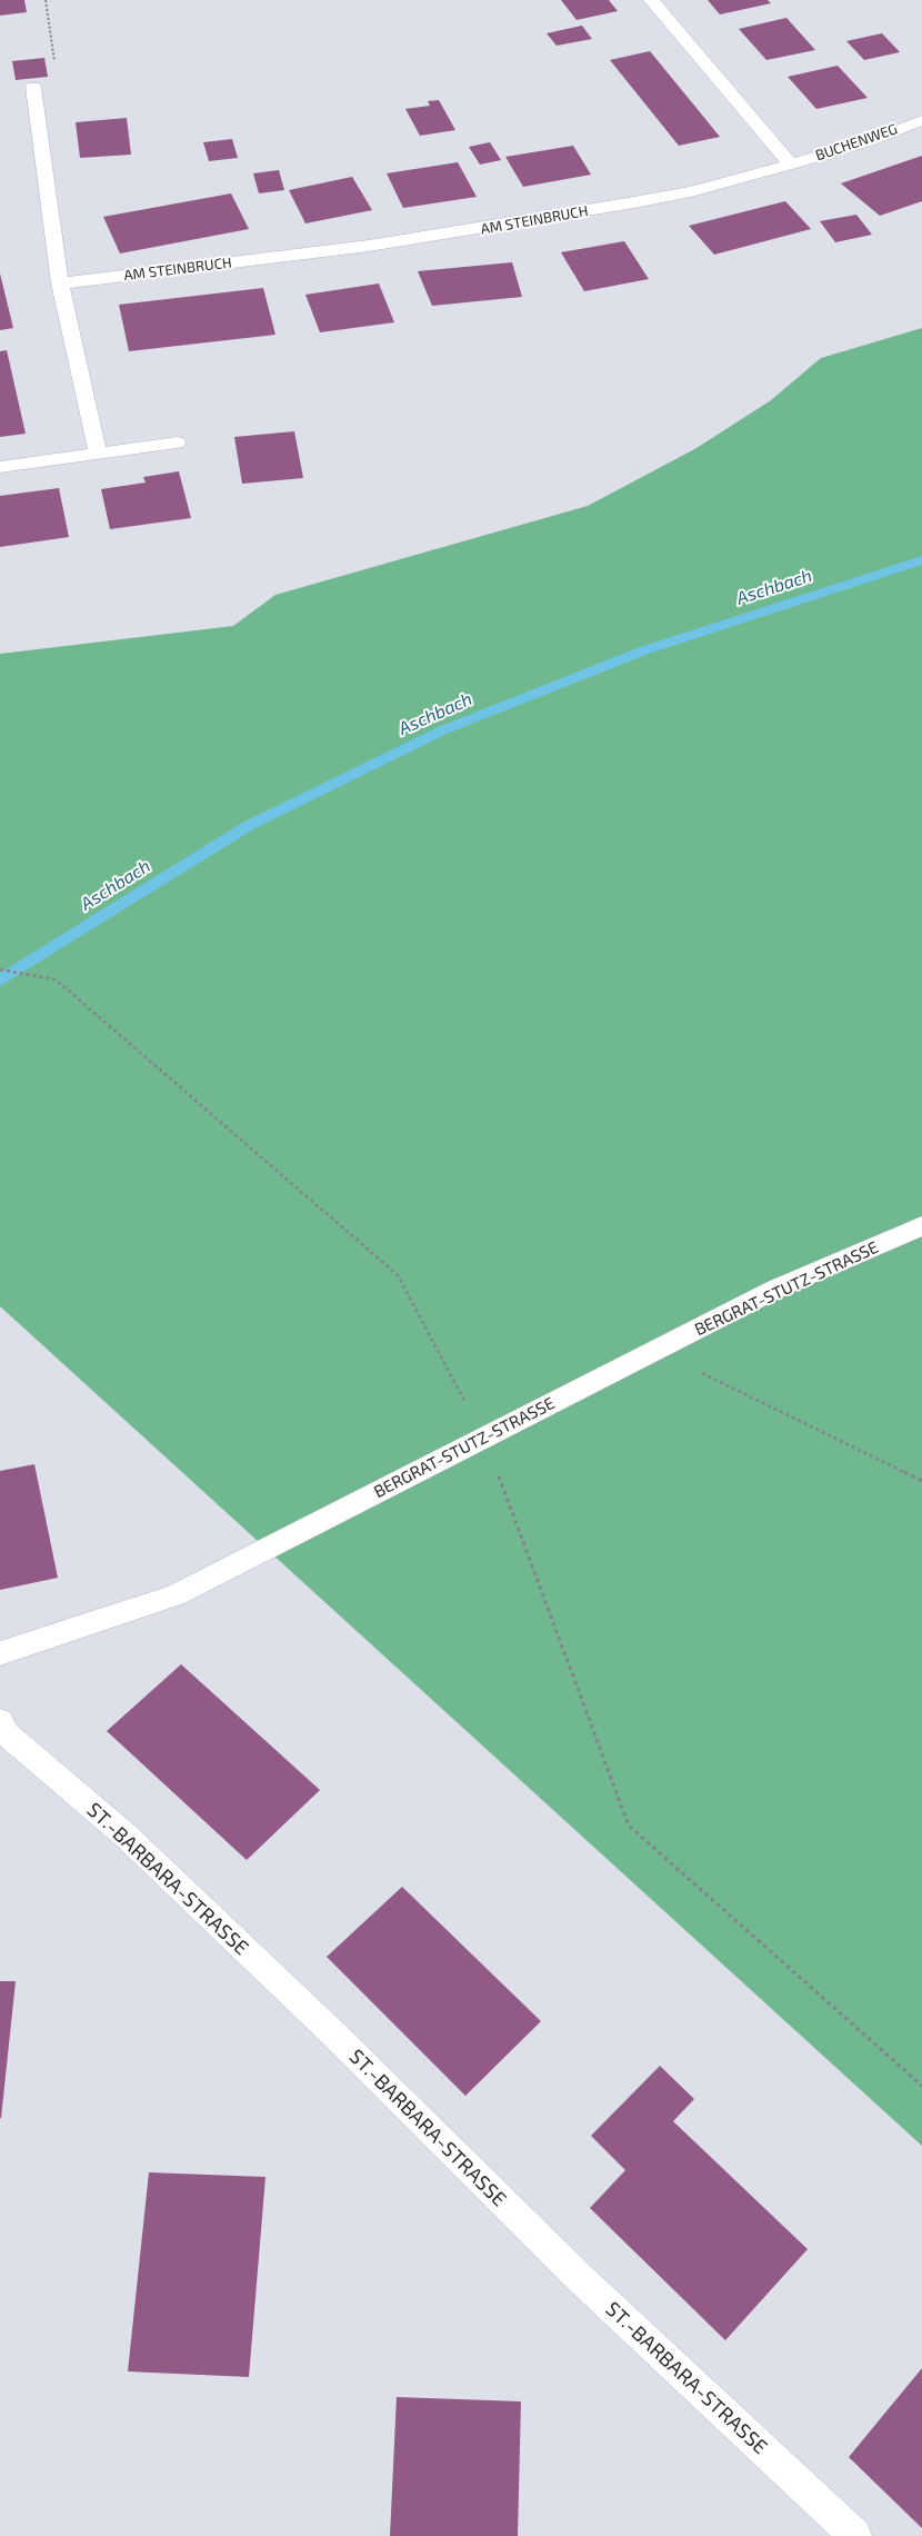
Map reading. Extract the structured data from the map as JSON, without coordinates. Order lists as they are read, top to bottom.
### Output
{
  "streets": {
    "street": [
      "BUCHENWEG",
      "AM STEINBRUCH",
      "BERGRAT-STUTZ-STRASSE",
      "ST.-BARBARA-STRASSE"
    ]
  },
  "crossings": [
    ["BUCHENWEG", "AM STEINBRUCH"]
  ],
  "water": ["Aschbach"]
}
